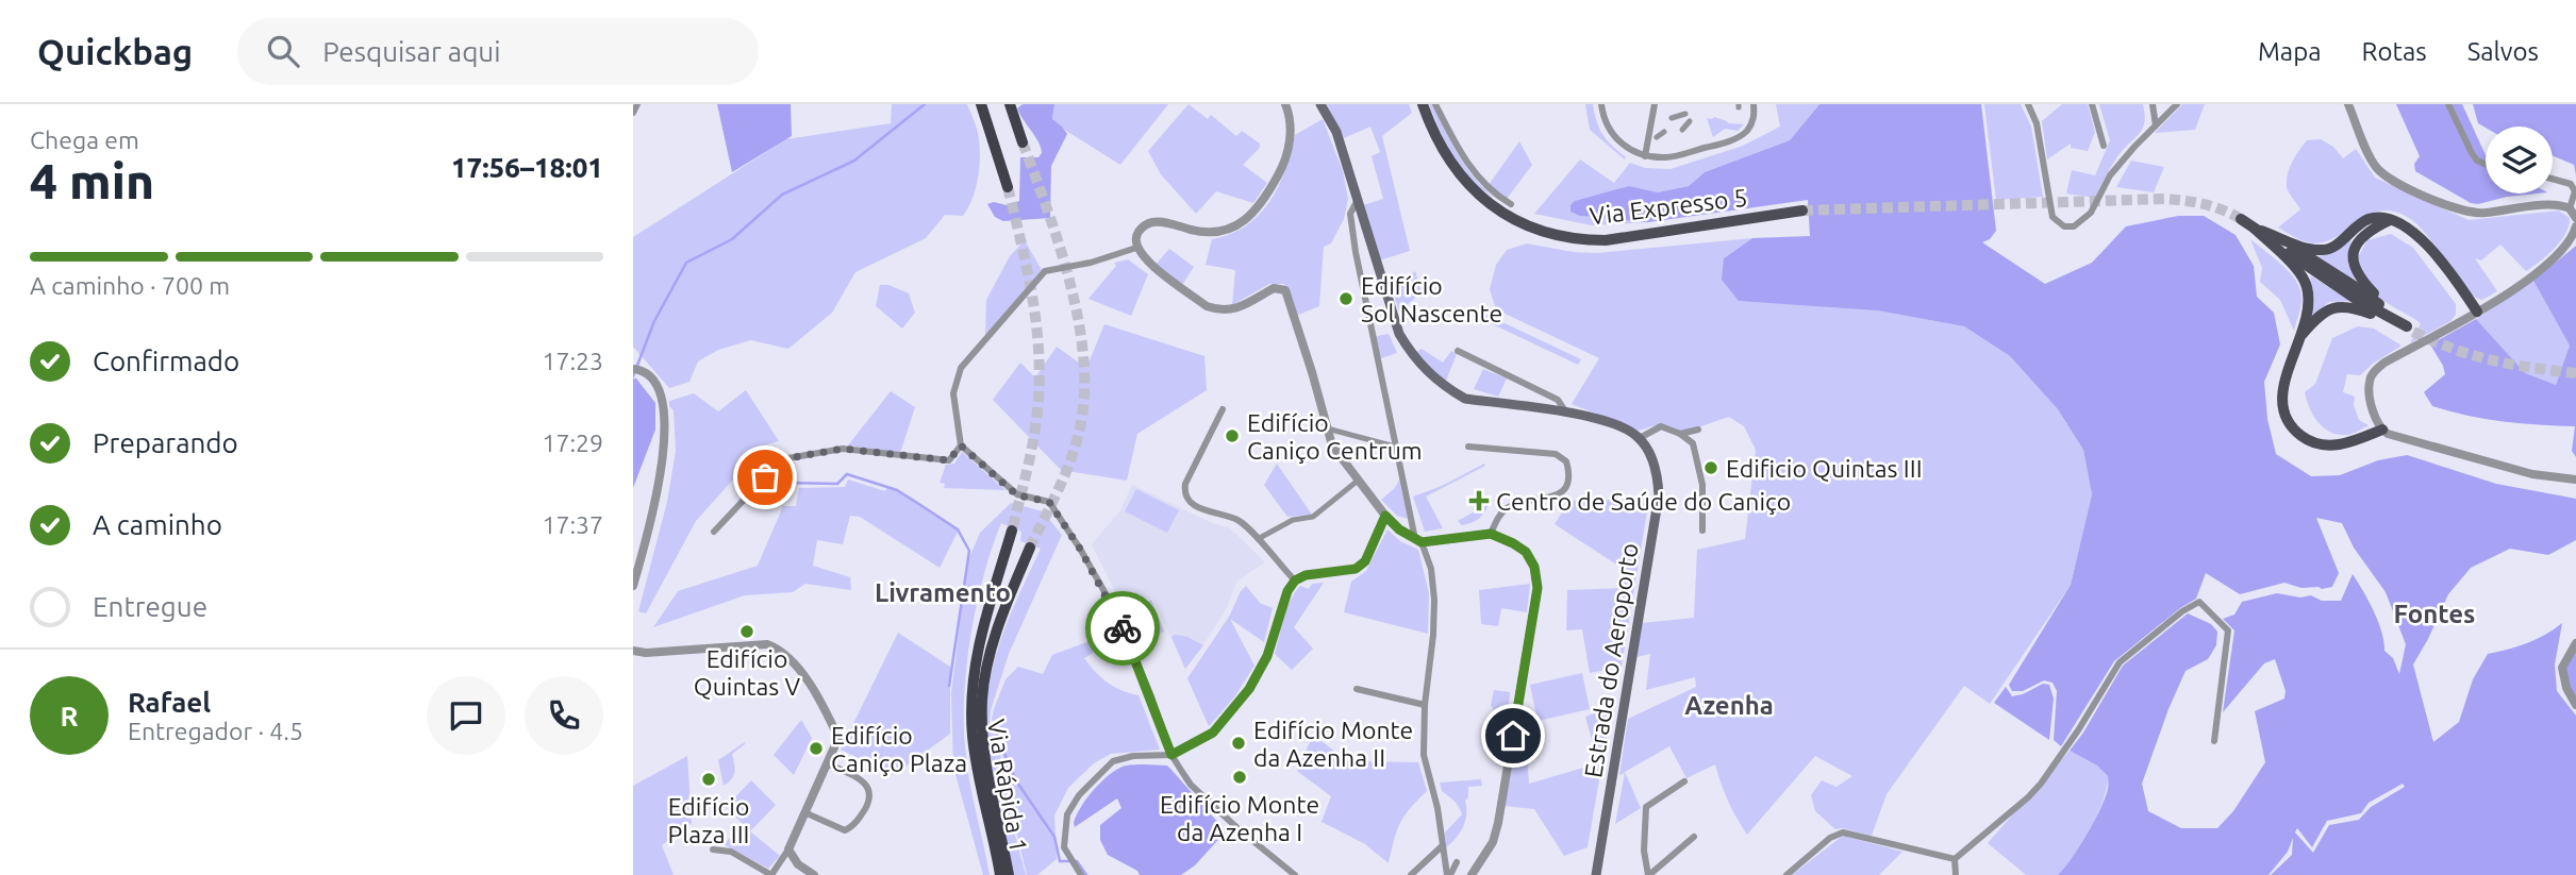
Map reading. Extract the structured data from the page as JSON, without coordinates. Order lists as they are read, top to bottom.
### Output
{
  "streets": {
    "highway": ["Via Rápida 1"],
    "main road": ["Via Expresso 5", "Estrada do Aeroporto"]
  },
  "districts": ["Livramento", "Fontes", "Azenha"],
  "places": {
    "other": [
      "Edifício Sol Nascente",
      "Edifício Caniço Centrum",
      "Edificio Quintas III",
      "Edifício Quintas V",
      "Edifício Monte da Azenha II",
      "Edifício Caniço Plaza",
      "Edifício Monte da Azenha I",
      "Edifício Plaza III"
    ],
    "health": ["Centro de Saúde do Caniço"]
  },
  "page": {
    "header": "Quickbag",
    "search": "Pesquisar aqui",
    "nav": ["Mapa", "Rotas", "Salvos"],
    "heading": ["4 min", "Chega em", "17:56–18:01"],
    "panel": ["Rafael", "Entregador · 4.5"],
    "bar": "A caminho · 700 m",
    "list": [
      ["Confirmado", "17:23"],
      ["Preparando", "17:29"],
      ["A caminho", "17:37"],
      "Entregue"
    ],
    "round": "R"
  }
}
